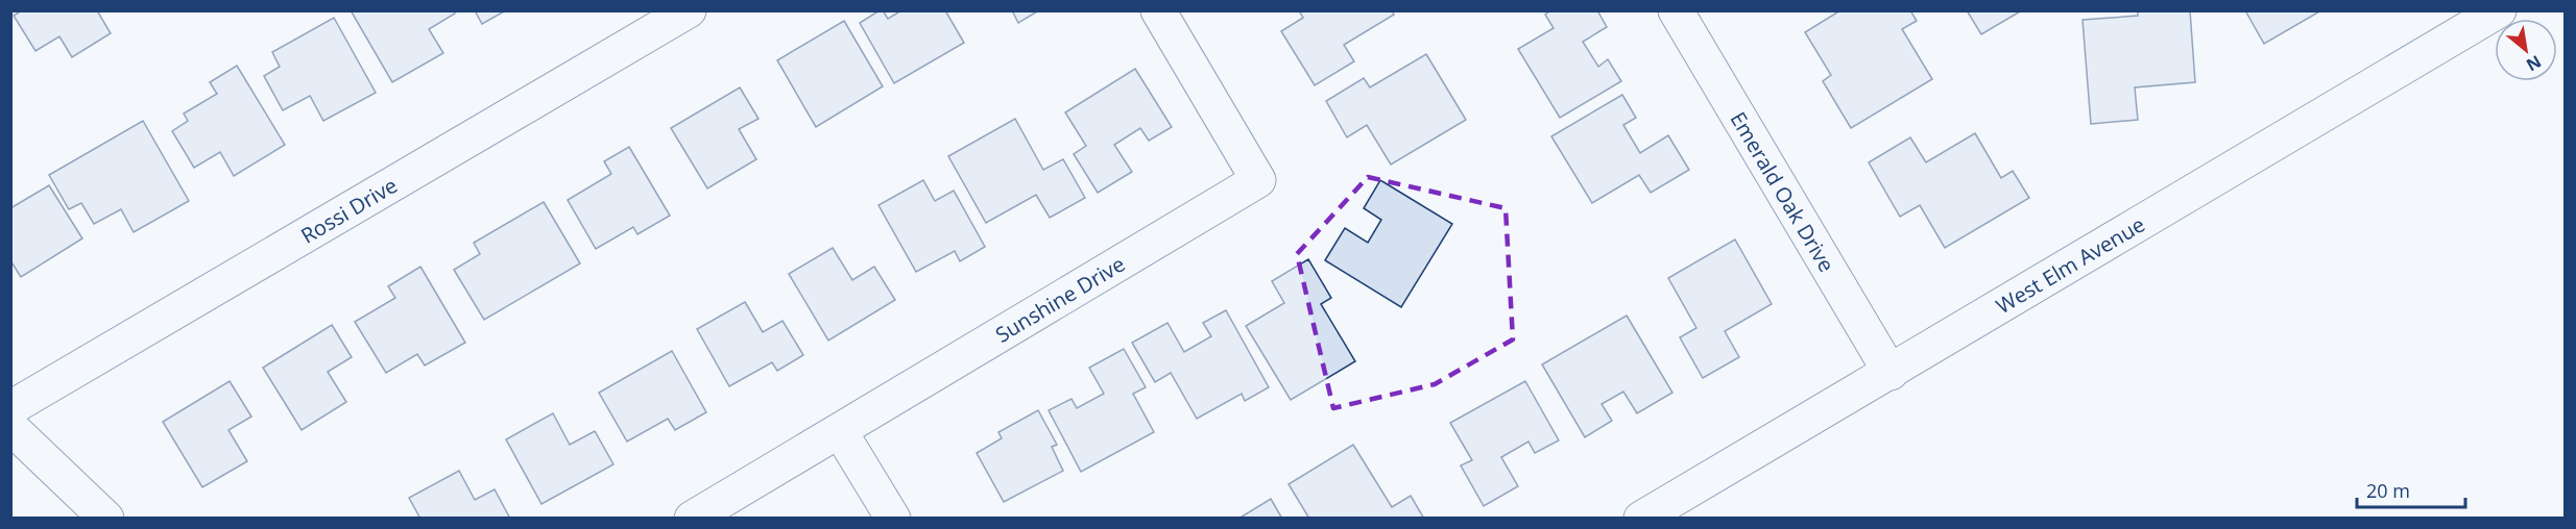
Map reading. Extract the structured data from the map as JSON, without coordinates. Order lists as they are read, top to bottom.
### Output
{
  "streets": {
    "street": [
      "Emerald Oak Drive",
      "Rossi Drive",
      "West Elm Avenue",
      "Sunshine Drive"
    ]
  },
  "crossings": [
    ["Emerald Oak Drive", "West Elm Avenue"]
  ],
  "scale_bar": "20 m",
  "north": "bottom right"
}
